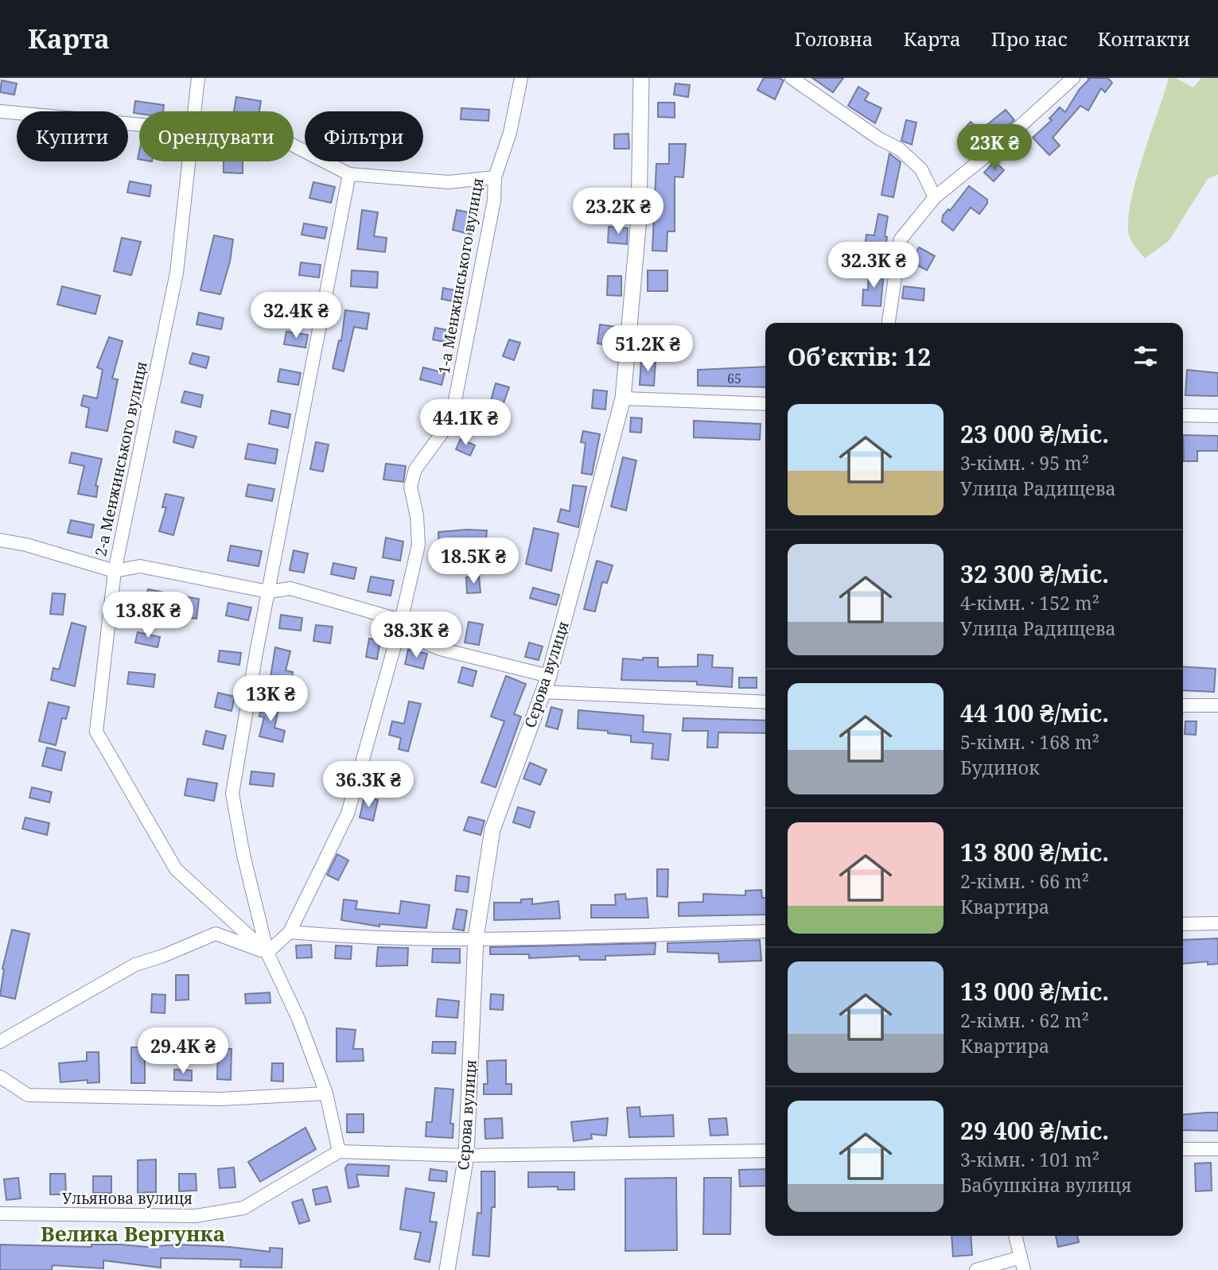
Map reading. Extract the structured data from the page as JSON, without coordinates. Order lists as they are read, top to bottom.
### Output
{
  "streets": {
    "street": [
      "1-а Менжинського вулиця",
      "2-а Менжинського вулиця",
      "Сєрова вулиця",
      "Ульянова вулиця"
    ]
  },
  "crossings": [
    ["1-а Менжинського вулиця", "2-а Менжинського вулиця"]
  ],
  "districts": ["Велика Вергунка"],
  "house_numbers": ["65"],
  "page": {
    "header": "Карта",
    "nav": [
      "Головна",
      "Карта",
      "Про нас",
      "Контакти"
    ],
    "chip": ["Купити", "Орендувати", "Фільтри"],
    "price": [
      "23K ₴",
      "23.2K ₴",
      "32.3K ₴",
      "32.4K ₴",
      "51.2K ₴",
      "44.1K ₴",
      "18.5K ₴",
      "13.8K ₴",
      "38.3K ₴",
      "13K ₴",
      "36.3K ₴",
      "29.4K ₴"
    ],
    "heading": "Об’єктів: 12",
    "list": [
      {
        "name": "23 000 ₴/міс.",
        "note": "3-кімн. · 95 m² · Улица Радищева"
      },
      {
        "name": "32 300 ₴/міс.",
        "note": "4-кімн. · 152 m² · Улица Радищева"
      },
      {
        "name": "44 100 ₴/міс.",
        "note": "5-кімн. · 168 m² · Будинок"
      },
      {
        "name": "13 800 ₴/міс.",
        "note": "2-кімн. · 66 m² · Квартира"
      },
      {
        "name": "13 000 ₴/міс.",
        "note": "2-кімн. · 62 m² · Квартира"
      },
      {
        "name": "29 400 ₴/міс.",
        "note": "3-кімн. · 101 m² · Бабушкіна вулиця"
      }
    ]
  }
}
